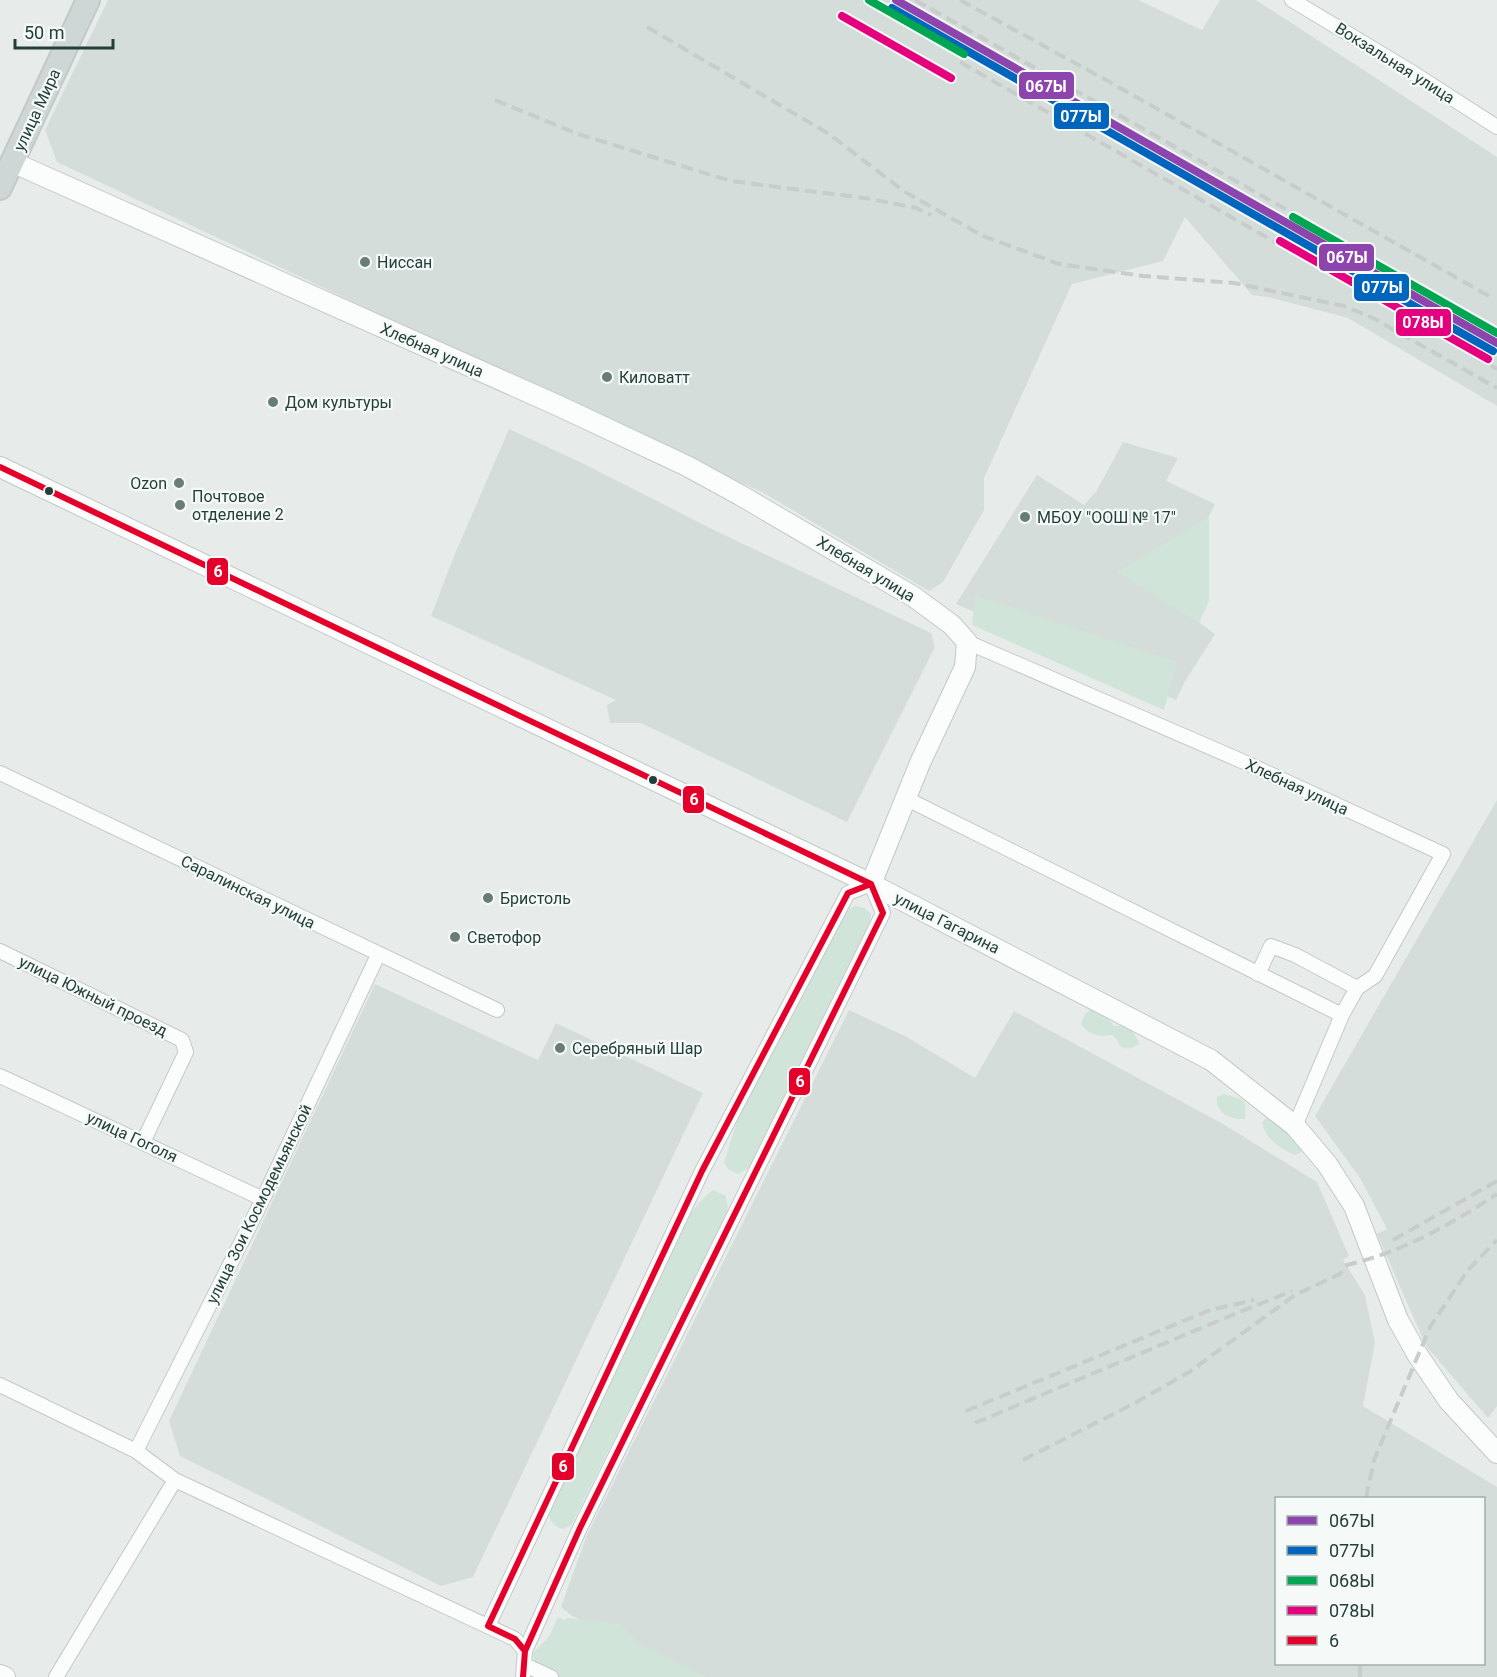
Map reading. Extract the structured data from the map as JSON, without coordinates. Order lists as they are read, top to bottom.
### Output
{
  "streets": {
    "main road": ["улица Мира"],
    "street": [
      "Вокзальная улица",
      "Хлебная улица",
      "Саралинская улица",
      "улица Гагарина",
      "улица Южный проезд",
      "улица Гоголя",
      "улица Зои Космодемьянской"
    ]
  },
  "crossings": [
    ["улица Мира", "Хлебная улица"],
    ["Хлебная улица", "улица Гагарина"],
    ["Саралинская улица", "улица Зои Космодемьянской"],
    ["улица Южный проезд", "улица Гоголя"],
    ["улица Гоголя", "улица Зои Космодемьянской"]
  ],
  "places": [
    "Ниссан",
    "Киловатт",
    "Дом культуры",
    "Ozon",
    "Почтовое отделение 2",
    "МБОУ \"ООШ № 17\"",
    "Бристоль",
    "Светофор",
    "Серебряный Шар"
  ],
  "lines": [
    "transit line 067Ы",
    "transit line 068Ы",
    "transit line 077Ы",
    "transit line 078Ы",
    "transit line 6"
  ],
  "legend": [
    "067Ы",
    "077Ы",
    "068Ы",
    "078Ы",
    "6"
  ],
  "scale_bar": "50 m"
}
